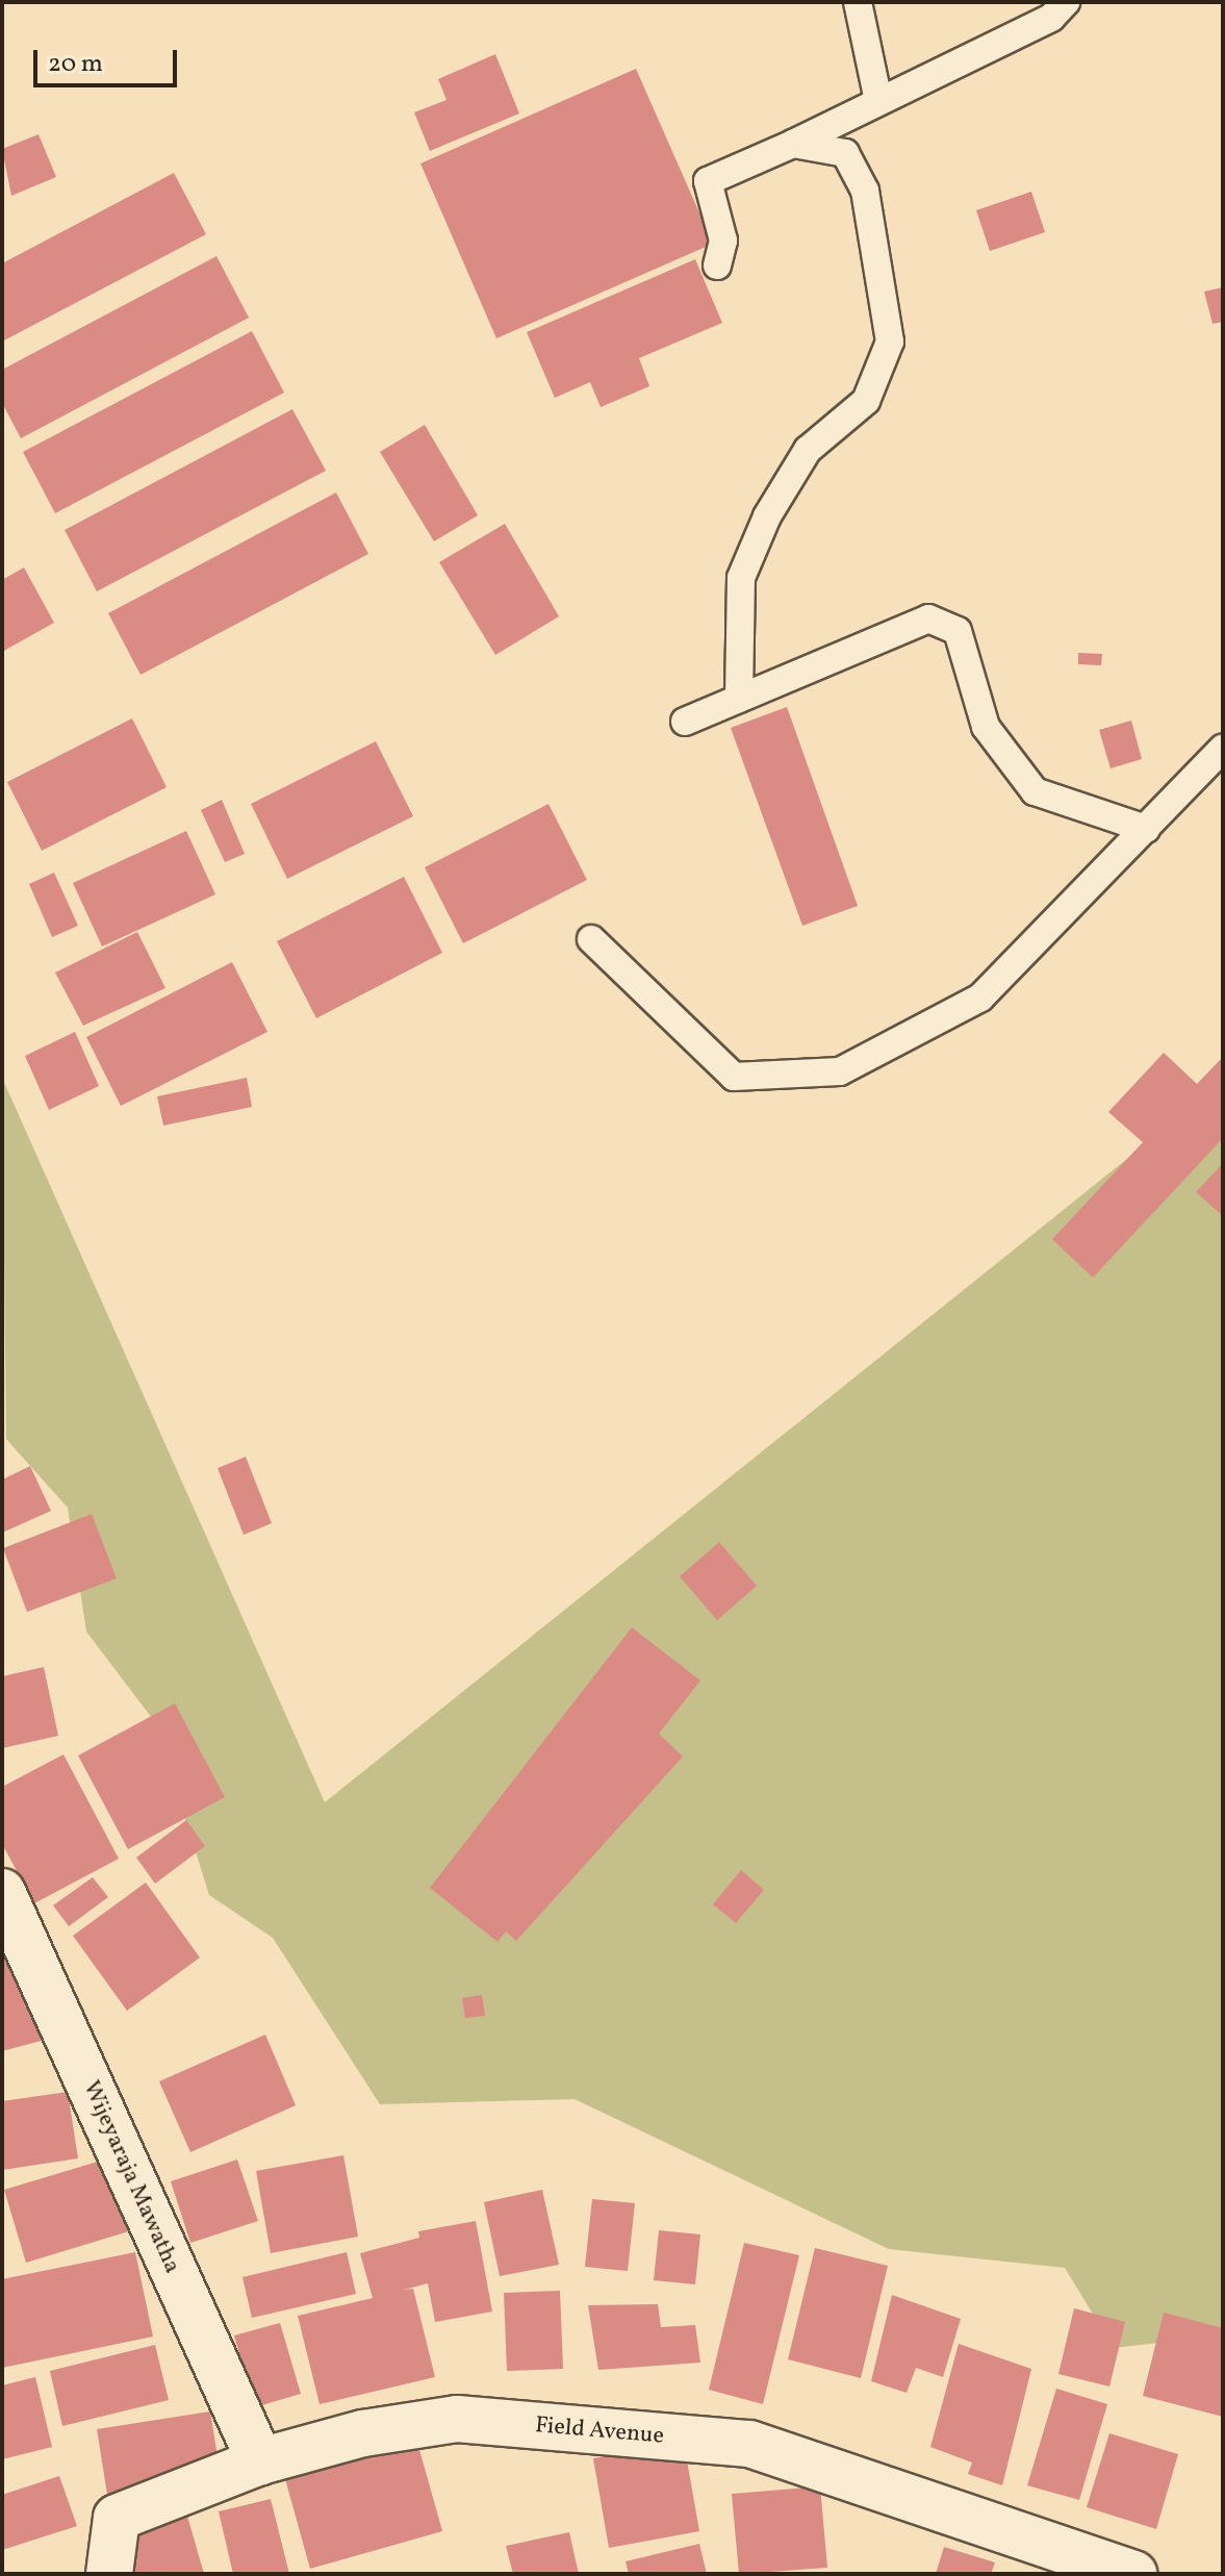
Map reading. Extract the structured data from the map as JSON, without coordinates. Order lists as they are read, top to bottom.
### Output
{
  "streets": {
    "street": ["Wijeyaraja Mawatha", "Field Avenue"]
  },
  "crossings": [
    ["Wijeyaraja Mawatha", "Field Avenue"]
  ],
  "scale_bar": "20 m"
}
